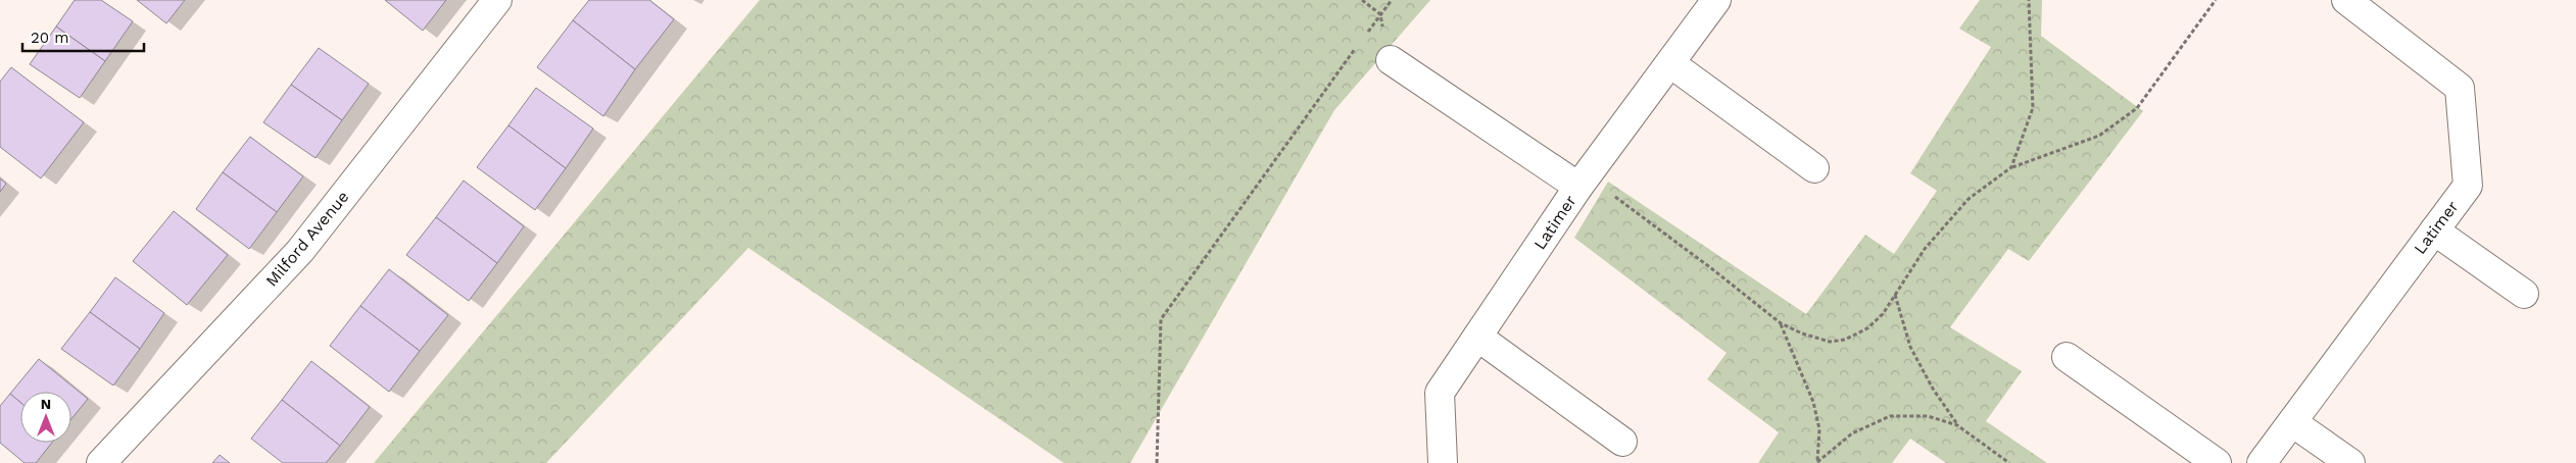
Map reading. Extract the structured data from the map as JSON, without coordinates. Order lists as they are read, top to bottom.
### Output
{
  "streets": {
    "street": ["Latimer", "Milford Avenue"]
  },
  "scale_bar": "20 m",
  "north": "top"
}
